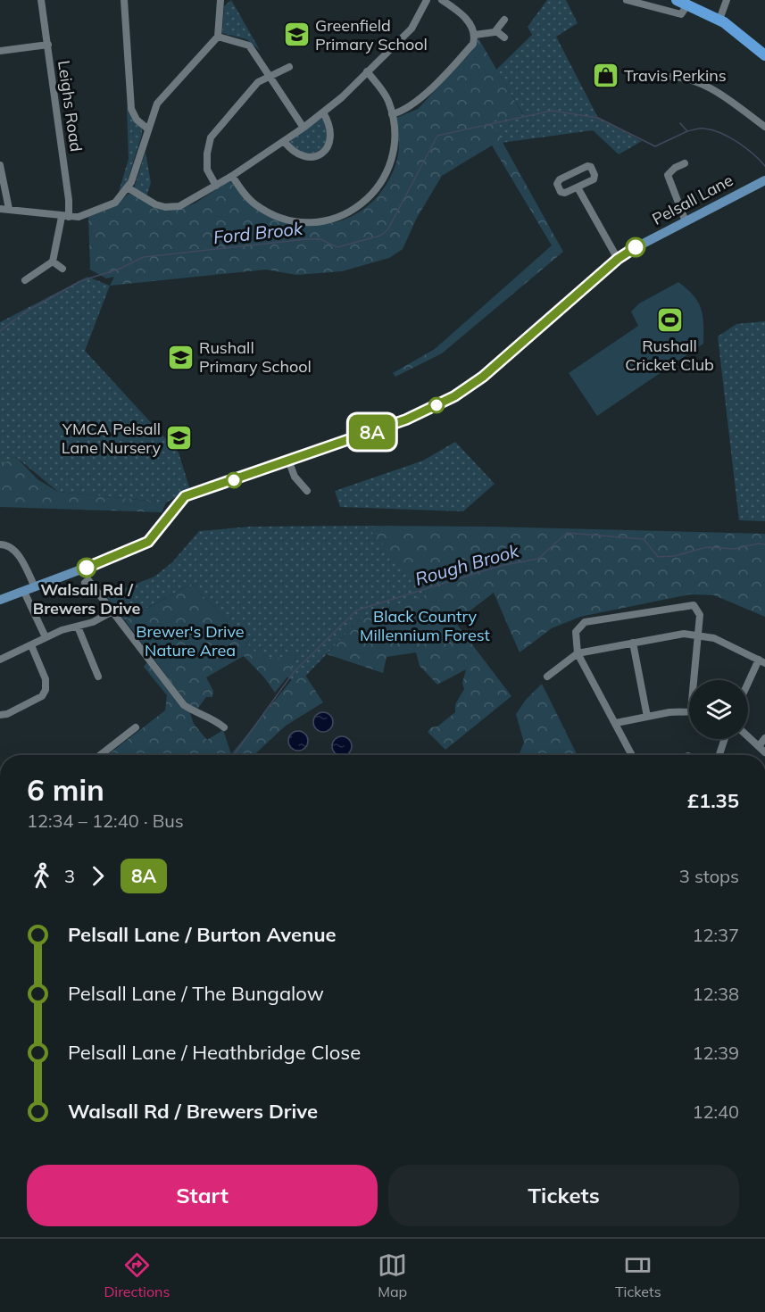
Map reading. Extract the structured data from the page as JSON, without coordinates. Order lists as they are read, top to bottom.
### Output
{
  "streets": {
    "main road": ["Pelsall Lane"],
    "street": ["Leighs Road"]
  },
  "water": ["Ford Brook", "Rough Brook"],
  "parks": ["Black Country Millennium Forest", "Brewer's Drive Nature Area"],
  "places": {
    "school or university": ["Greenfield Primary School", "Rushall Primary School", "YMCA Pelsall Lane Nursery"],
    "shop": ["Travis Perkins"],
    "sports": ["Rushall Cricket Club"],
    "other": ["Walsall Rd / Brewers Drive"]
  },
  "lines": ["bus line 8A"],
  "page": {
    "on_map": "8A",
    "heading": ["6 min", "12:34 – 12:40 · Bus", "£1.35"],
    "legs": ["3", "8A", "3 stops"],
    "list": [
      {
        "name": "Pelsall Lane / Burton Avenue",
        "value": "12:37"
      },
      {
        "name": "Pelsall Lane / The Bungalow",
        "value": "12:38"
      },
      {
        "name": "Pelsall Lane / Heathbridge Close",
        "value": "12:39"
      },
      {
        "name": "Walsall Rd / Brewers Drive",
        "value": "12:40"
      }
    ],
    "buttons": ["Start", "Tickets"],
    "tabs": ["Directions", "Map", "Tickets"]
  }
}
